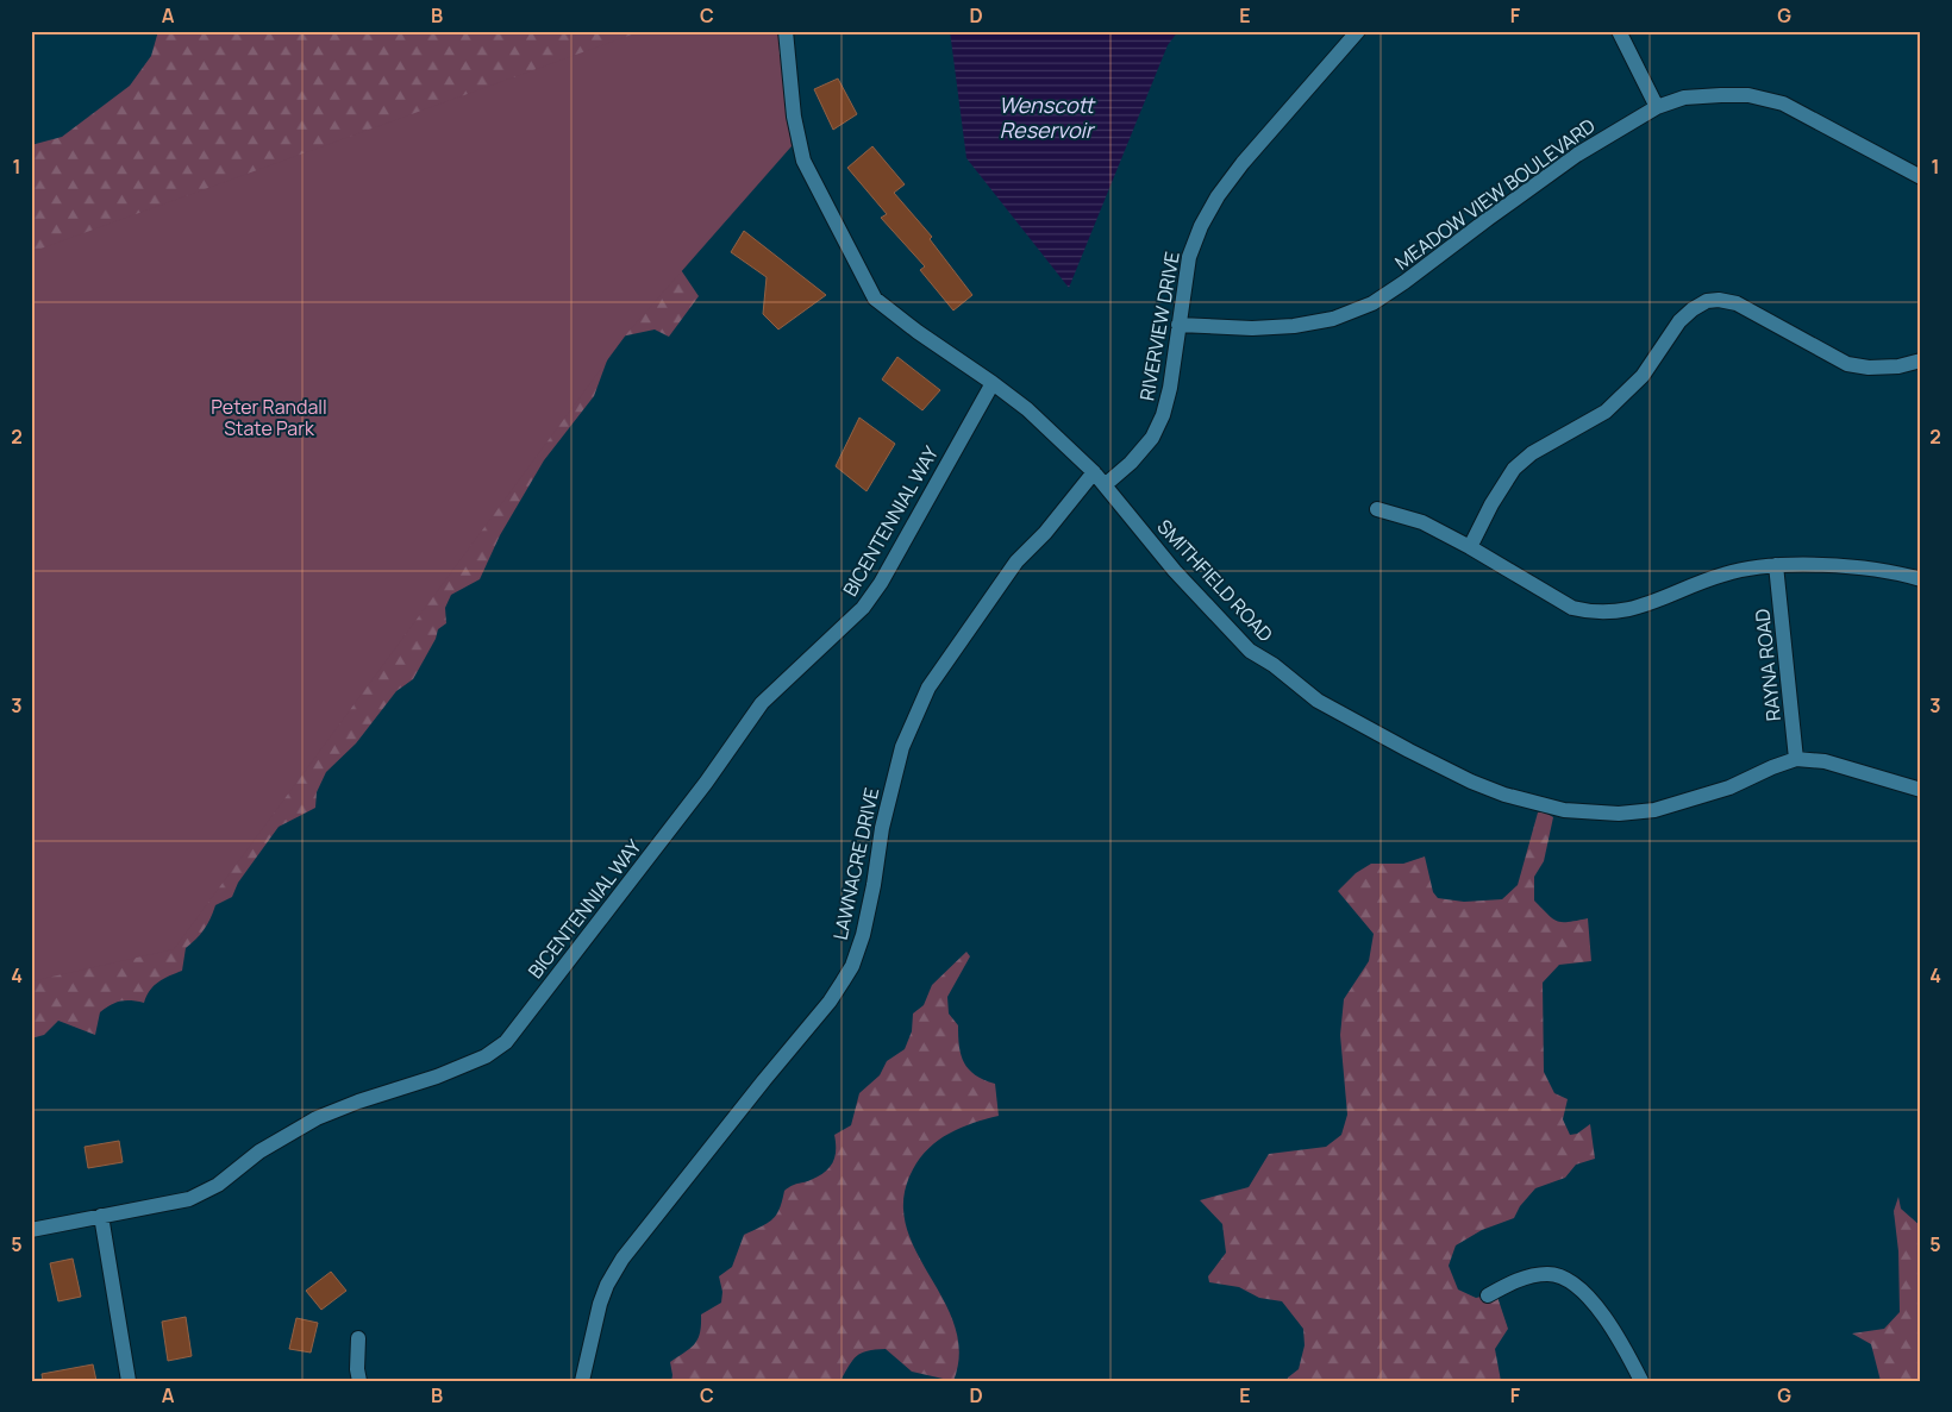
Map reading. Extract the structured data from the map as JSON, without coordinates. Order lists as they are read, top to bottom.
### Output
{
  "streets": {
    "street": [
      "MEADOW VIEW BOULEVARD",
      "RIVERVIEW DRIVE",
      "BICENTENNIAL WAY",
      "SMITHFIELD ROAD",
      "RAYNA ROAD",
      "LAWNACRE DRIVE"
    ]
  },
  "crossings": [
    ["MEADOW VIEW BOULEVARD", "RIVERVIEW DRIVE"],
    ["RIVERVIEW DRIVE", "SMITHFIELD ROAD"],
    ["BICENTENNIAL WAY", "SMITHFIELD ROAD"],
    ["SMITHFIELD ROAD", "RAYNA ROAD"],
    ["SMITHFIELD ROAD", "LAWNACRE DRIVE"]
  ],
  "water": ["Wenscott Reservoir"],
  "parks": ["Peter Randall State Park"],
  "grid": {
    "columns": [
      "A",
      "B",
      "C",
      "D",
      "E",
      "F",
      "G"
    ],
    "rows": [
      "1",
      "2",
      "3",
      "4",
      "5"
    ]
  }
}
